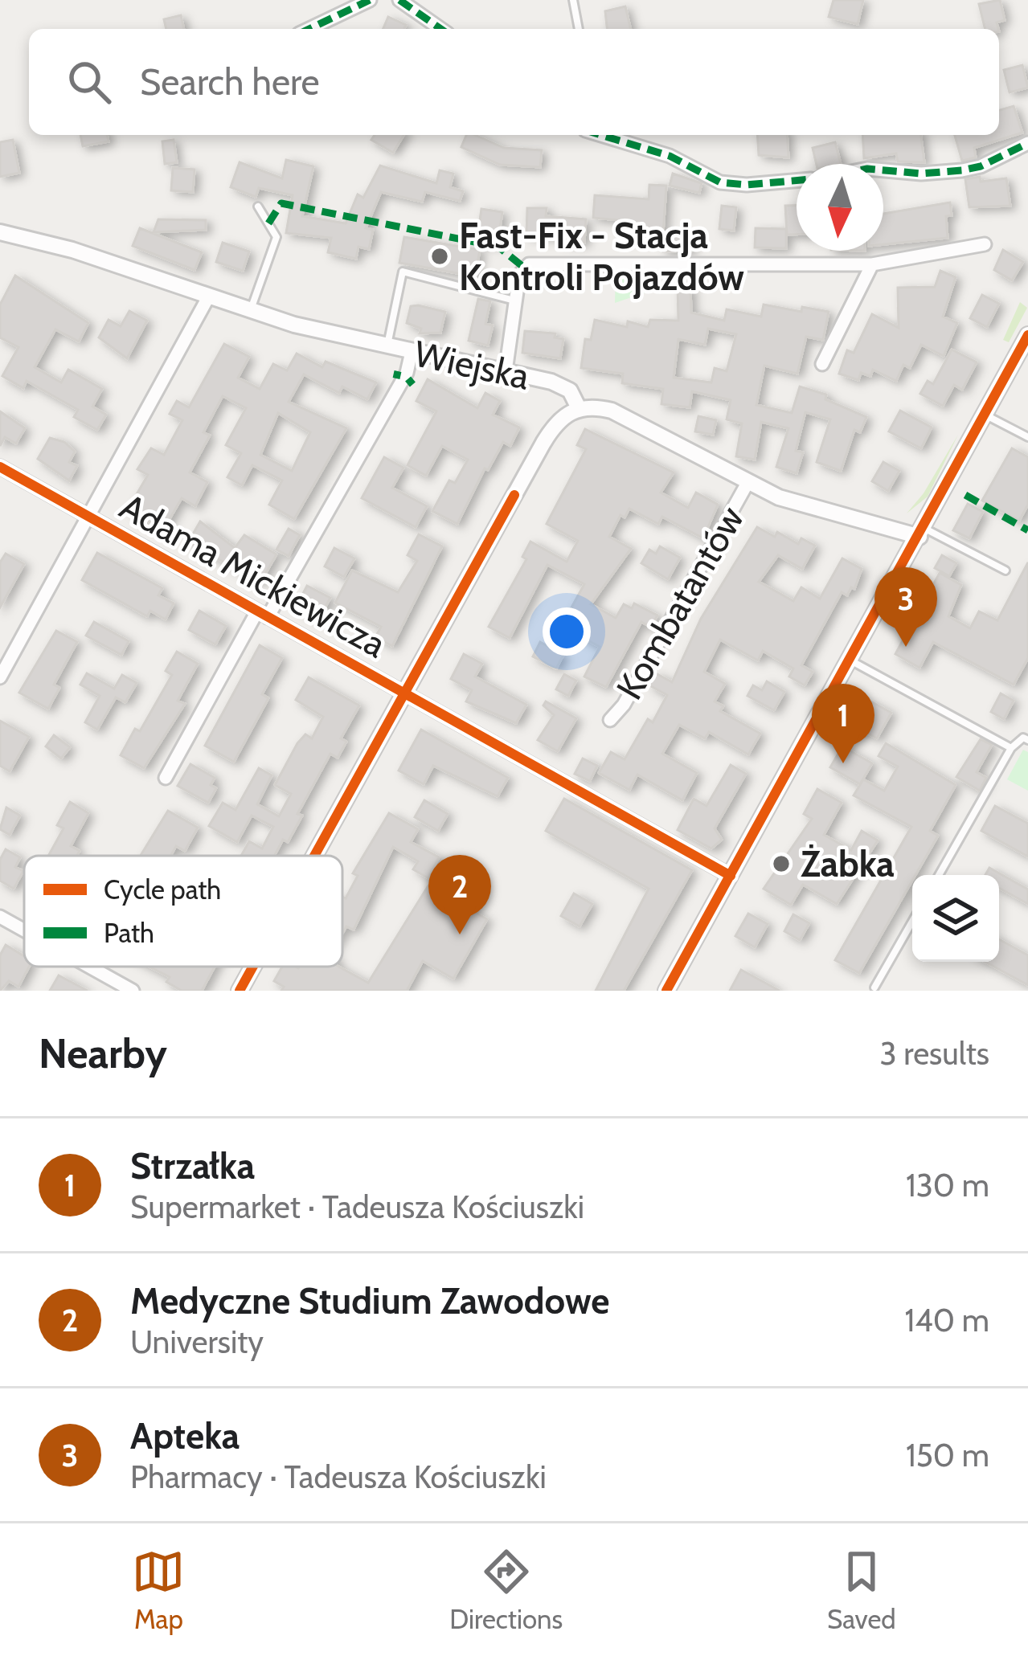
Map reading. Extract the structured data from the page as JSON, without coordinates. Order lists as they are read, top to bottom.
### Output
{
  "streets": {
    "street": ["Wiejska", "Adama Mickiewicza", "Kombatantów"]
  },
  "crossings": [
    ["Wiejska", "Kombatantów"]
  ],
  "places": ["Fast-Fix - Stacja Kontroli Pojazdów", "Żabka"],
  "legend": ["Cycle path", "Path"],
  "north": "bottom",
  "page": {
    "search": "Search here",
    "pins": ["3", "1", "2"],
    "heading": ["Nearby", "3 results"],
    "list": [
      {
        "mark": "1",
        "name": "Strzałka",
        "note": "Supermarket · Tadeusza Kościuszki",
        "value": "130 m"
      },
      {
        "mark": "2",
        "name": "Medyczne Studium Zawodowe",
        "note": "University",
        "value": "140 m"
      },
      {
        "mark": "3",
        "name": "Apteka",
        "note": "Pharmacy · Tadeusza Kościuszki",
        "value": "150 m"
      }
    ],
    "nav": ["Map", "Directions", "Saved"]
  }
}
